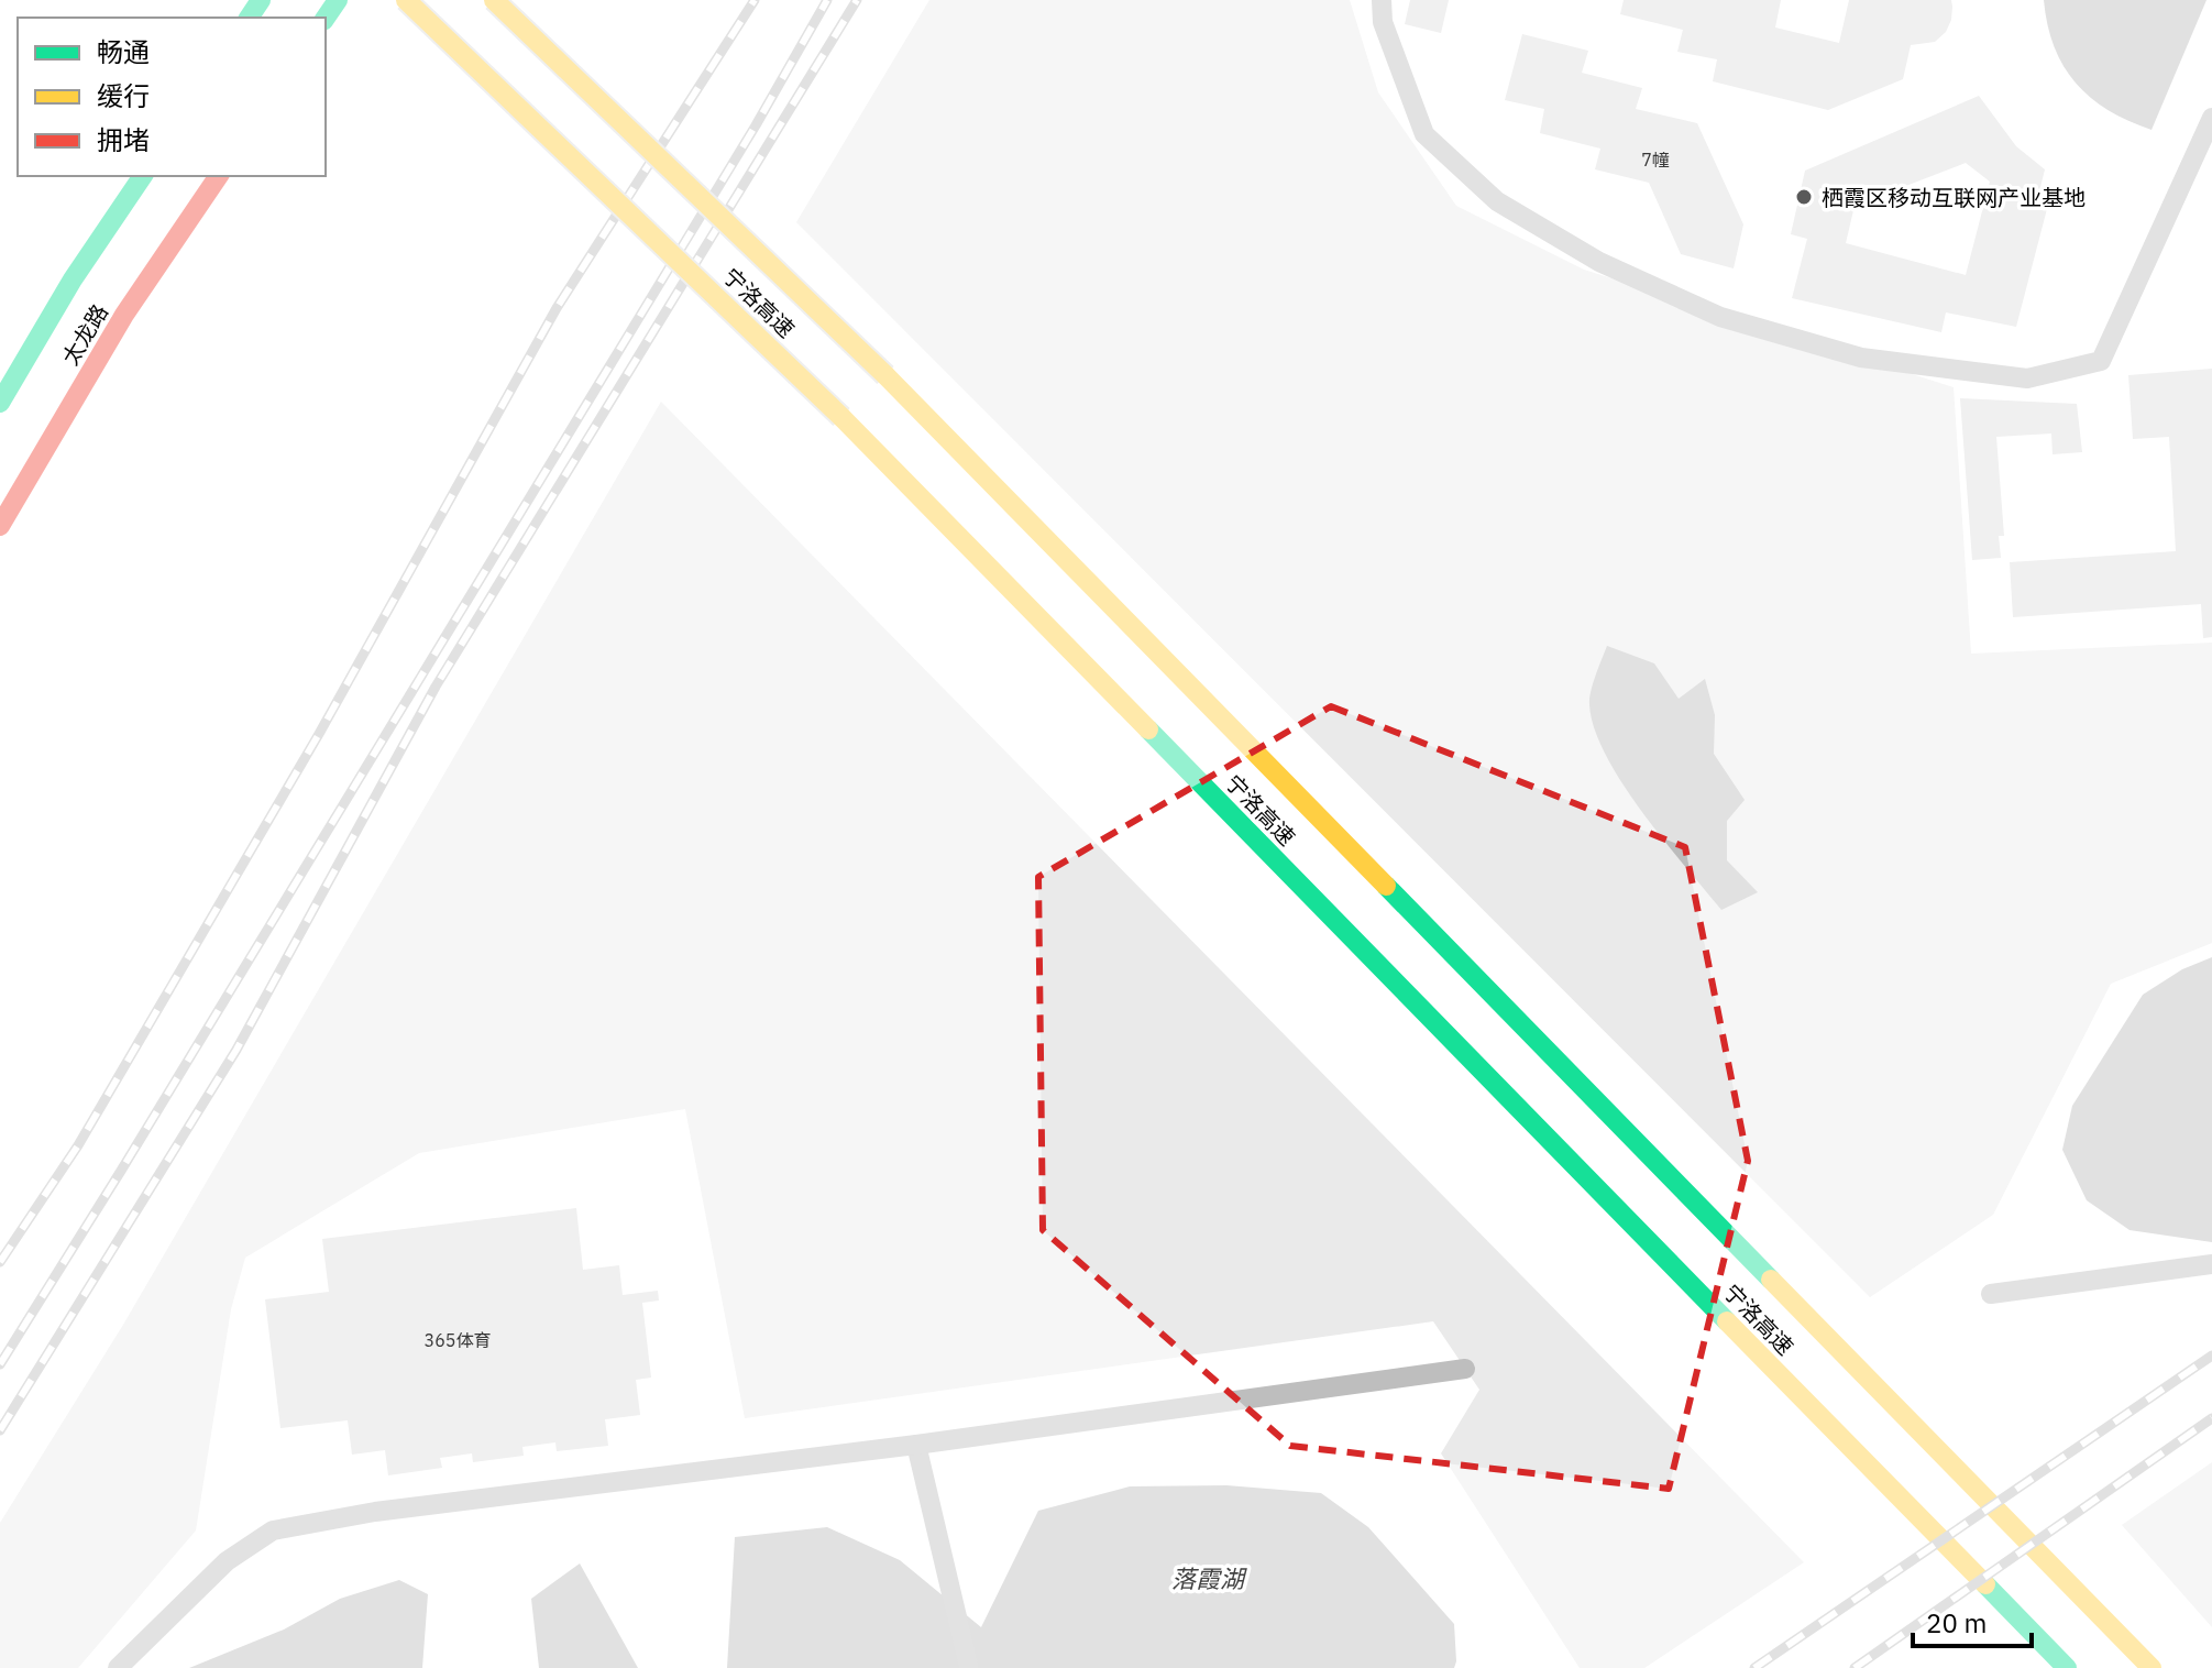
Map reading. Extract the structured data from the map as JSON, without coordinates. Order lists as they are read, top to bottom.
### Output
{
  "streets": {
    "main road": ["宁洛高速", "太龙路"]
  },
  "water": ["落霞湖"],
  "places": ["栖霞区移动互联网产业基地"],
  "house_numbers": ["7幢", "365体育"],
  "legend": ["畅通", "缓行", "拥堵"],
  "scale_bar": "20 m"
}
